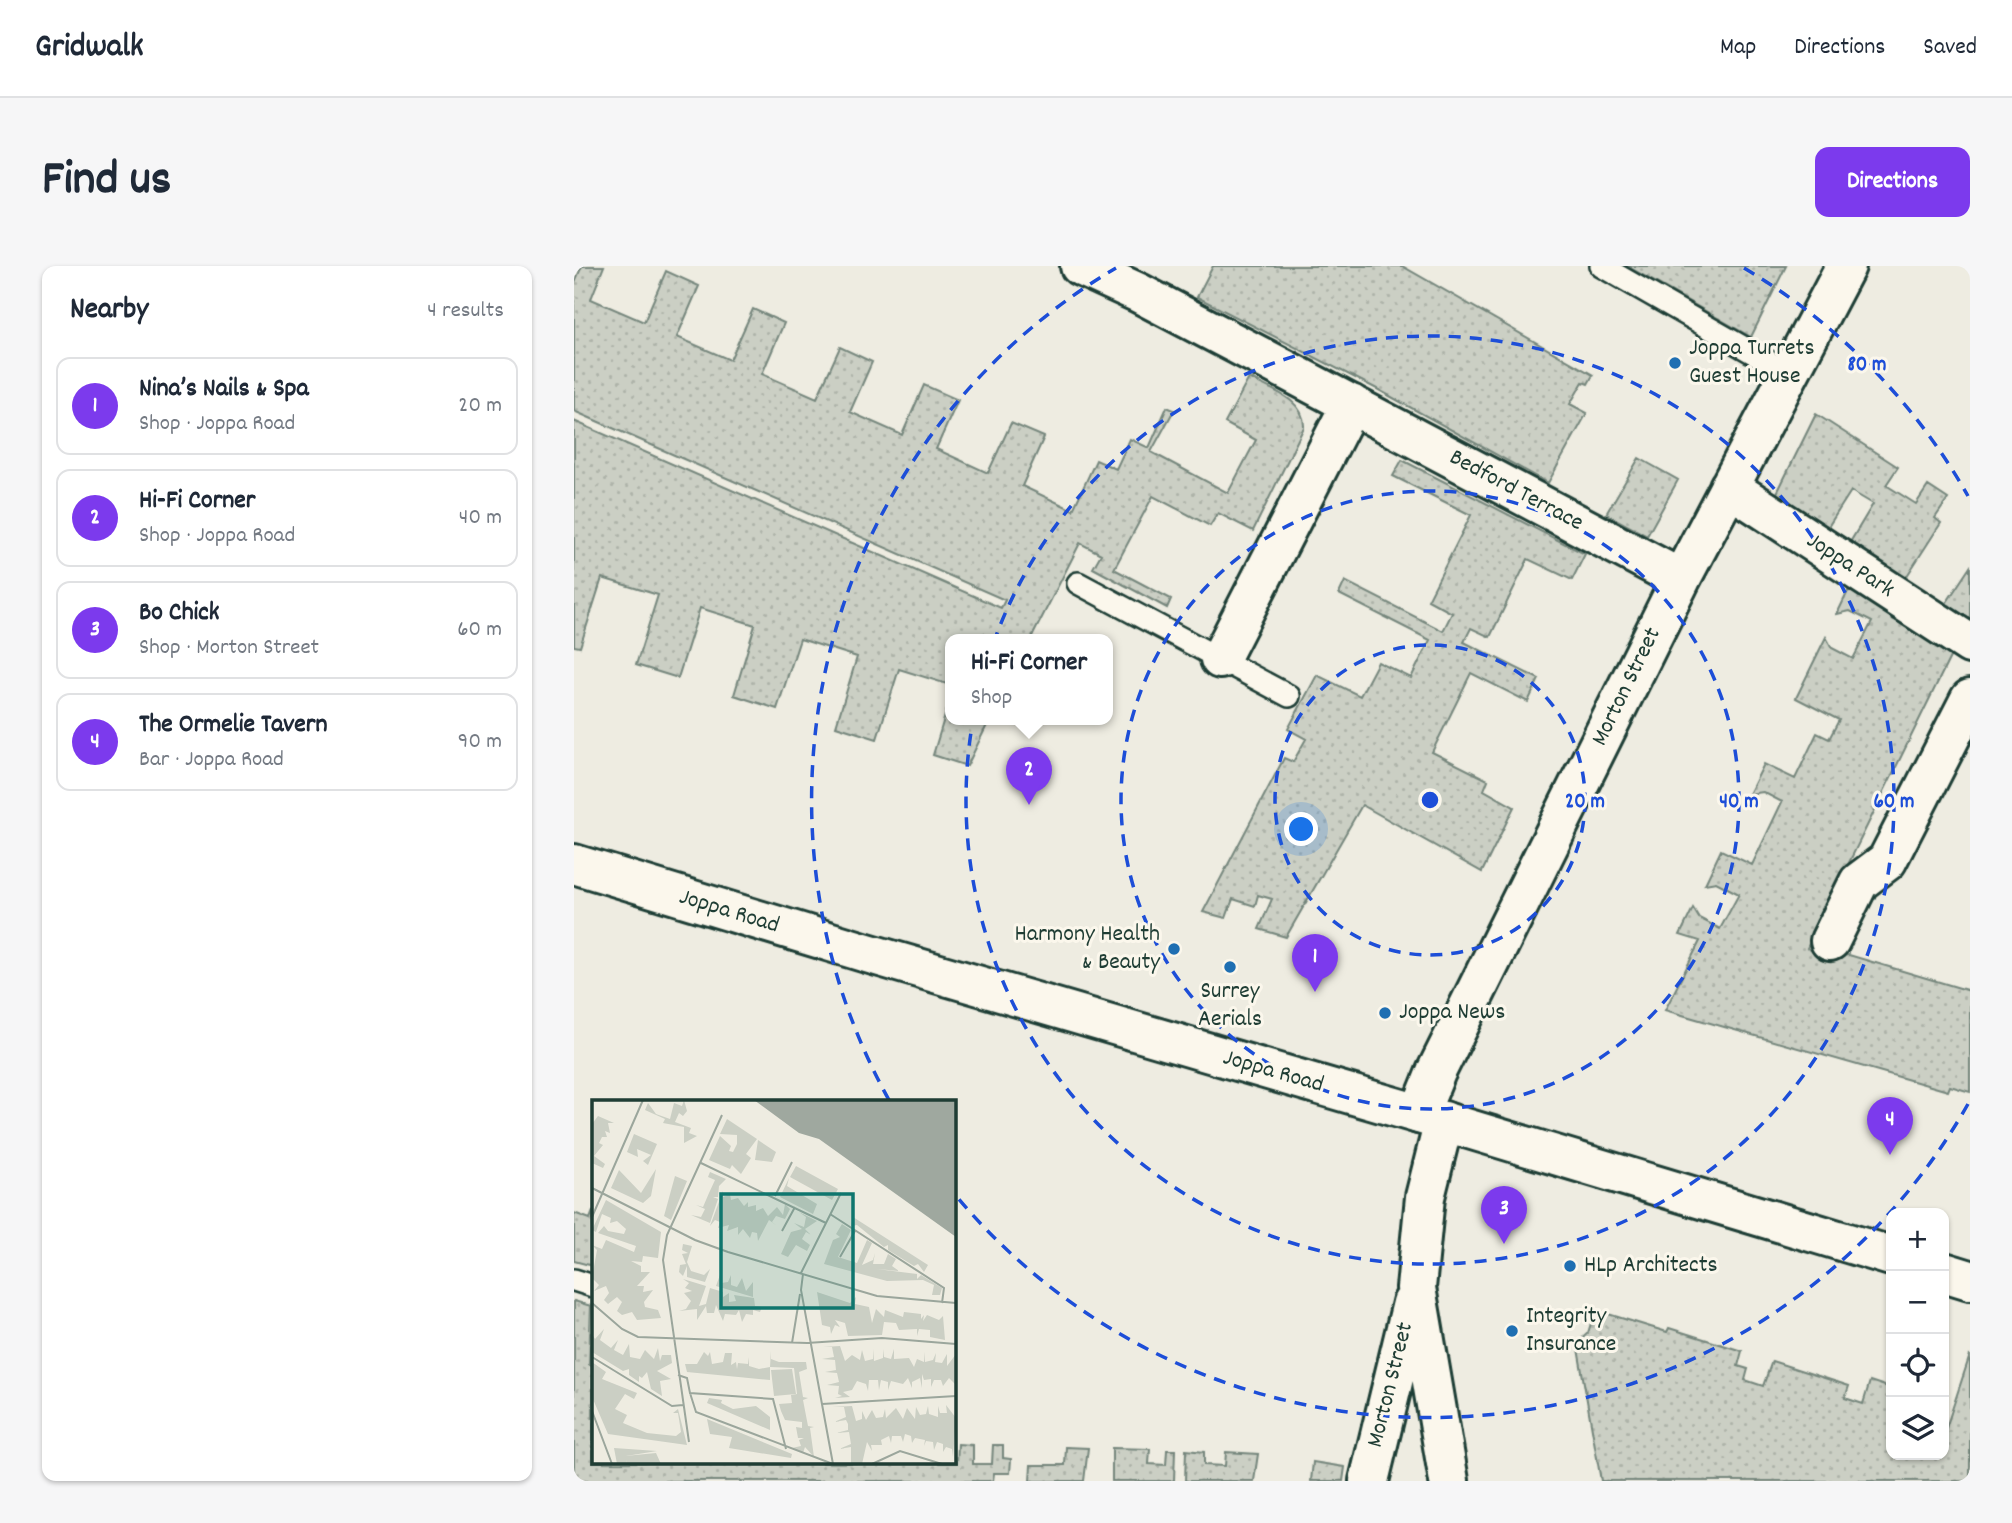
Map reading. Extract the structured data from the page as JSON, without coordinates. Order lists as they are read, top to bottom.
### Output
{
  "streets": {
    "street": [
      "Bedford Terrace",
      "Joppa Park",
      "Morton Street",
      "Joppa Road"
    ]
  },
  "crossings": [
    ["Bedford Terrace", "Morton Street"],
    ["Joppa Park", "Morton Street"],
    ["Morton Street", "Joppa Road"]
  ],
  "places": [
    "Joppa Turrets Guest House",
    "Harmony Health & Beauty",
    "Surrey Aerials",
    "Joppa News",
    "HLp Architects",
    "Integrity Insurance"
  ],
  "page": {
    "header": "Gridwalk",
    "nav": ["Map", "Directions", "Saved"],
    "title": "Find us",
    "buttons": "Directions",
    "heading": ["Nearby", "4 results"],
    "list": [
      {
        "mark": "1",
        "name": "Nina’s Nails & Spa",
        "note": "Shop · Joppa Road",
        "value": "20 m"
      },
      {
        "mark": "2",
        "name": "Hi-Fi Corner",
        "note": "Shop · Joppa Road",
        "value": "40 m"
      },
      {
        "mark": "3",
        "name": "Bo Chick",
        "note": "Shop · Morton Street",
        "value": "60 m"
      },
      {
        "mark": "4",
        "name": "The Ormelie Tavern",
        "note": "Bar · Joppa Road",
        "value": "90 m"
      }
    ],
    "popup": ["Hi-Fi Corner", "Shop"],
    "pins": [
      "2",
      "1",
      "4",
      "3"
    ],
    "map_buttons": ["+", "−"]
  },
  "rings": [
    "80 m",
    "20 m",
    "40 m",
    "60 m"
  ]
}
